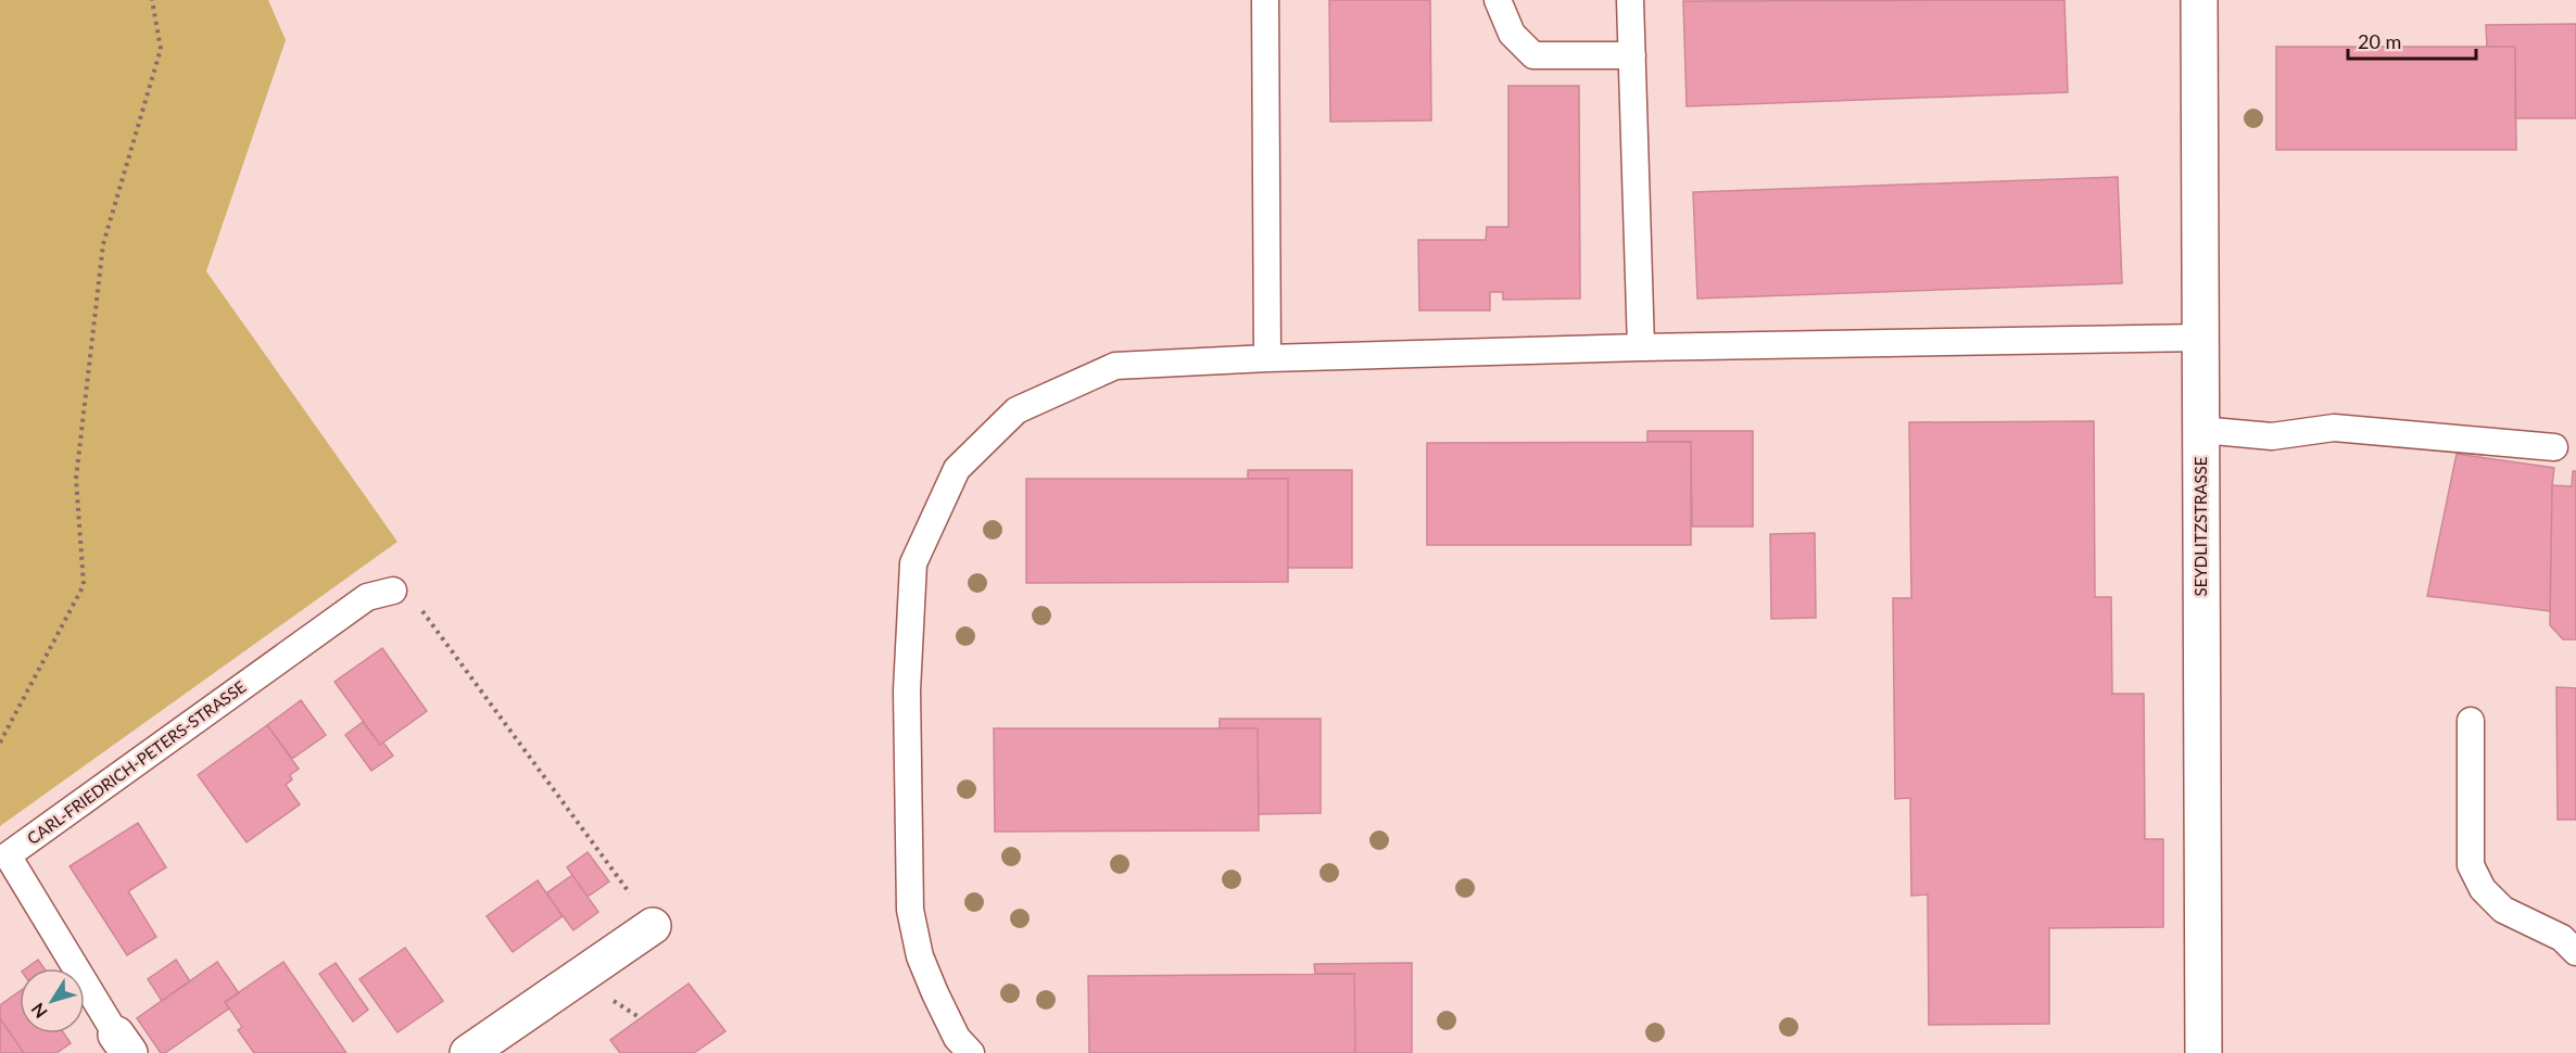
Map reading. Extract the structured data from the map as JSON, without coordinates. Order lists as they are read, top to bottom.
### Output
{
  "streets": {
    "street": ["SEYDLITZSTRASSE"],
    "lane": ["CARL-FRIEDRICH-PETERS-STRASSE"]
  },
  "scale_bar": "20 m",
  "north": "bottom left"
}
